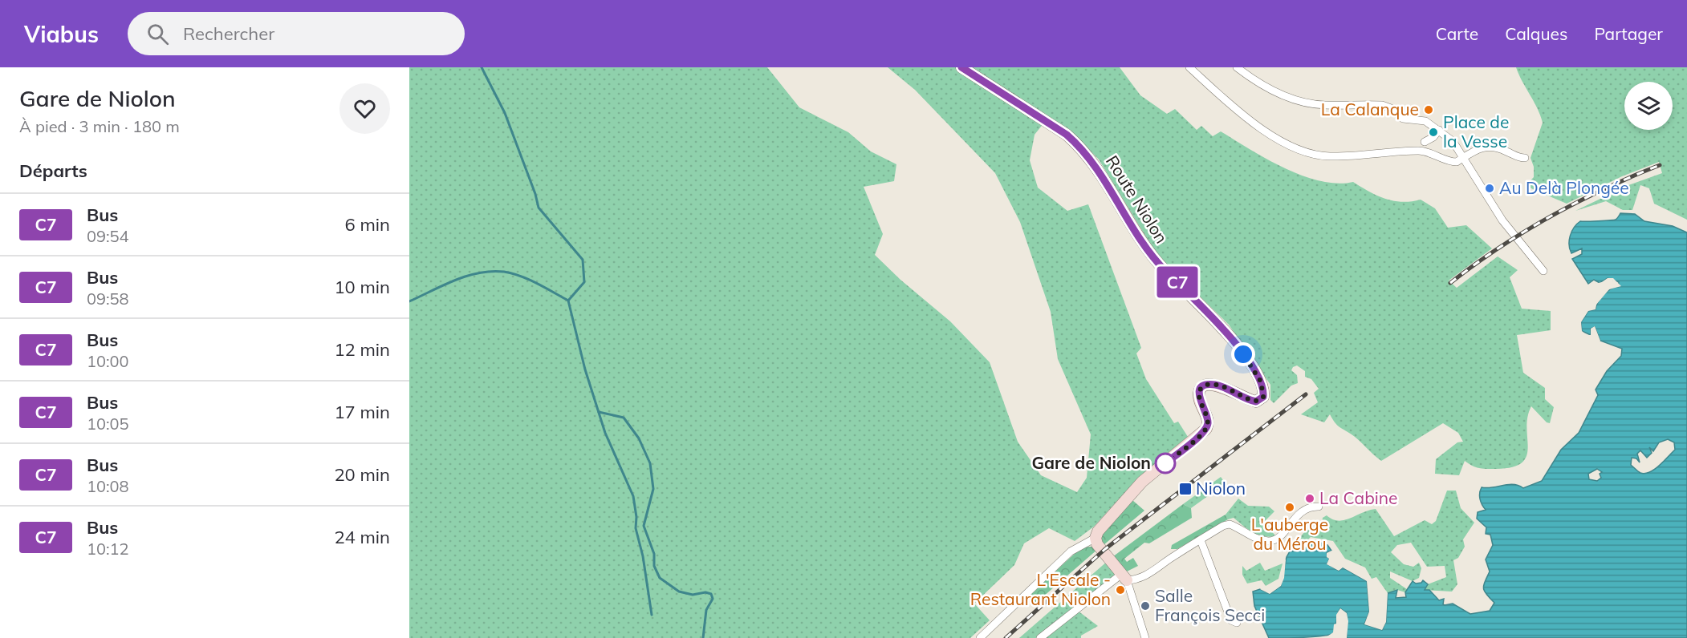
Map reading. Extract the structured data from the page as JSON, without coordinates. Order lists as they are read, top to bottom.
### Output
{
  "streets": {
    "street": ["Route Niolon"]
  },
  "places": {
    "other": [
      "La Calanque",
      "Place de la Vesse",
      "Au Delà Plongée",
      "Gare de Niolon",
      "La Cabine",
      "L'auberge du Mérou",
      "L'Escale - Restaurant Niolon",
      "Salle François Secci"
    ],
    "transit": ["Niolon"]
  },
  "lines": ["bus line C7"],
  "page": {
    "header": "Viabus",
    "search": "Rechercher",
    "nav": ["Carte", "Calques", "Partager"],
    "heading": [
      ["Gare de Niolon", "À pied · 3 min · 180 m"],
      "Départs"
    ],
    "on_map": "C7",
    "list": [
      {
        "mark": "C7",
        "name": "Bus",
        "note": "09:54",
        "value": "6 min"
      },
      {
        "mark": "C7",
        "name": "Bus",
        "note": "09:58",
        "value": "10 min"
      },
      {
        "mark": "C7",
        "name": "Bus",
        "note": "10:00",
        "value": "12 min"
      },
      {
        "mark": "C7",
        "name": "Bus",
        "note": "10:05",
        "value": "17 min"
      },
      {
        "mark": "C7",
        "name": "Bus",
        "note": "10:08",
        "value": "20 min"
      },
      {
        "mark": "C7",
        "name": "Bus",
        "note": "10:12",
        "value": "24 min"
      }
    ]
  }
}
